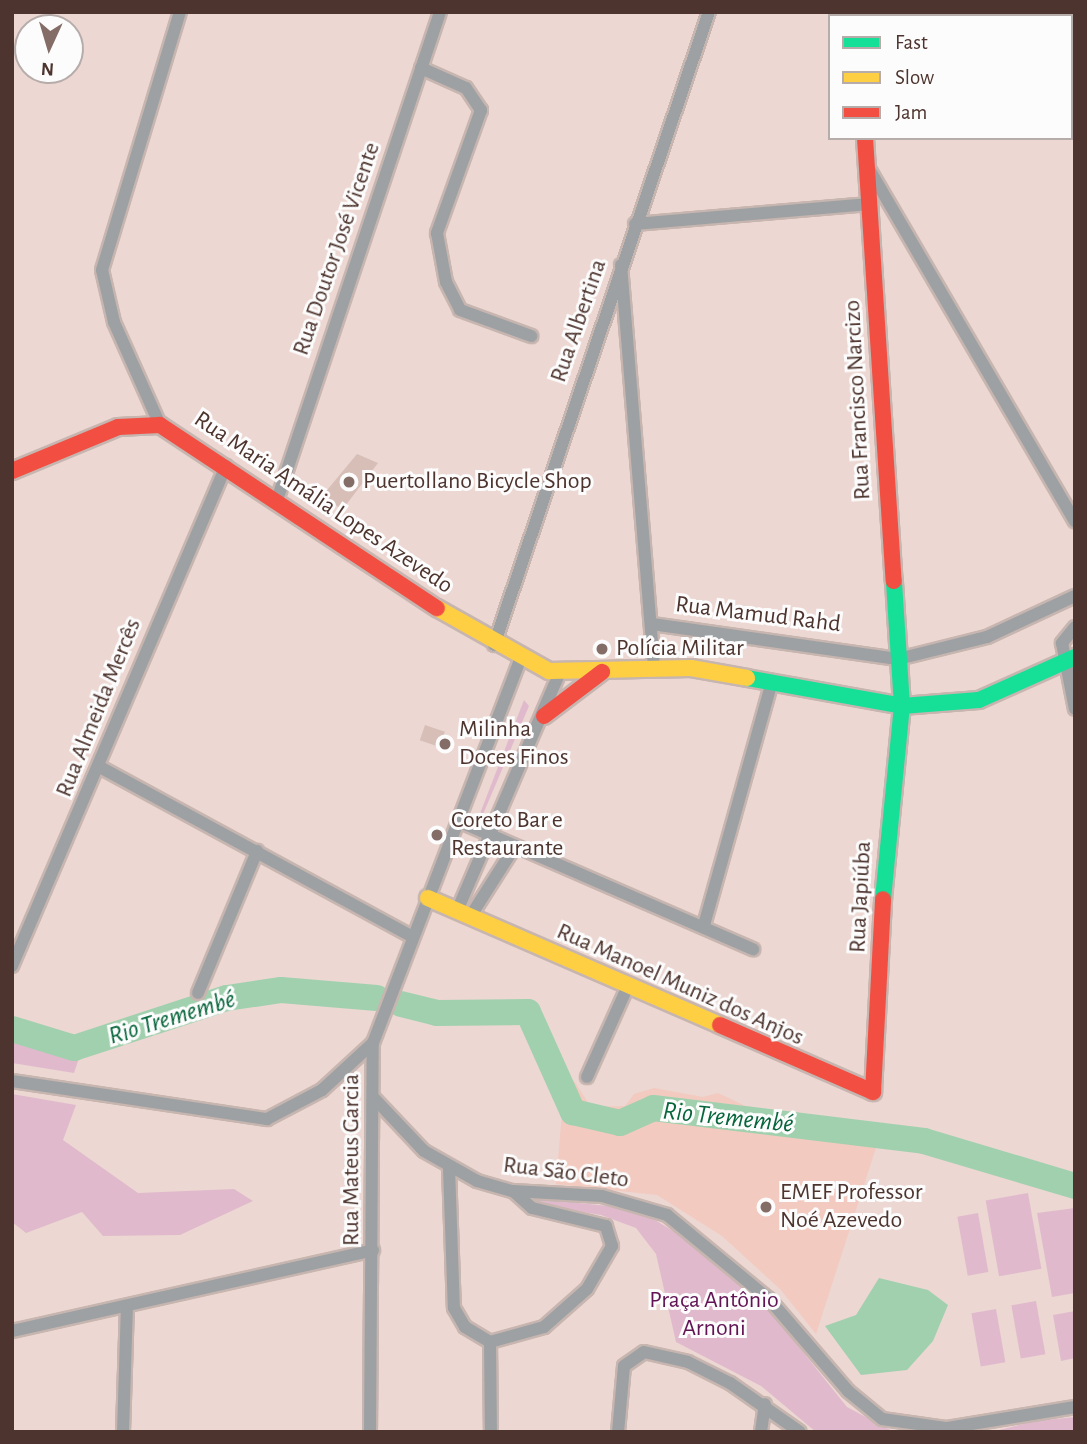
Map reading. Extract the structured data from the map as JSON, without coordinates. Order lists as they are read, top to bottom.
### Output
{
  "streets": {
    "street": [
      "Rua Doutor José Vicente",
      "Rua Albertina",
      "Rua Francisco Narcizo",
      "Rua Maria Amália Lopes Azevedo",
      "Rua Mamud Rahd",
      "Rua Almeida Mercês",
      "Rua Japiúba",
      "Rua Manoel Muniz dos Anjos",
      "Rua Mateus Garcia",
      "Rua São Cleto"
    ]
  },
  "crossings": [
    ["Rua Doutor José Vicente", "Rua Maria Amália Lopes Azevedo"],
    ["Rua Albertina", "Rua Maria Amália Lopes Azevedo"],
    ["Rua Francisco Narcizo", "Rua Mamud Rahd"],
    ["Rua Maria Amália Lopes Azevedo", "Rua Almeida Mercês"],
    ["Rua Maria Amália Lopes Azevedo", "Rua Mateus Garcia"],
    ["Rua Japiúba", "Rua Manoel Muniz dos Anjos"],
    ["Rua Manoel Muniz dos Anjos", "Rua Mateus Garcia"],
    ["Rua Mateus Garcia", "Rua São Cleto"]
  ],
  "water": ["Rio Tremembé"],
  "parks": ["Praça Antônio Arnoni"],
  "places": [
    "Puertollano Bicycle Shop",
    "Polícia Militar",
    "Milinha Doces Finos",
    "Coreto Bar e Restaurante",
    "EMEF Professor Noé Azevedo"
  ],
  "legend": ["Fast", "Slow", "Jam"],
  "north": "bottom"
}
